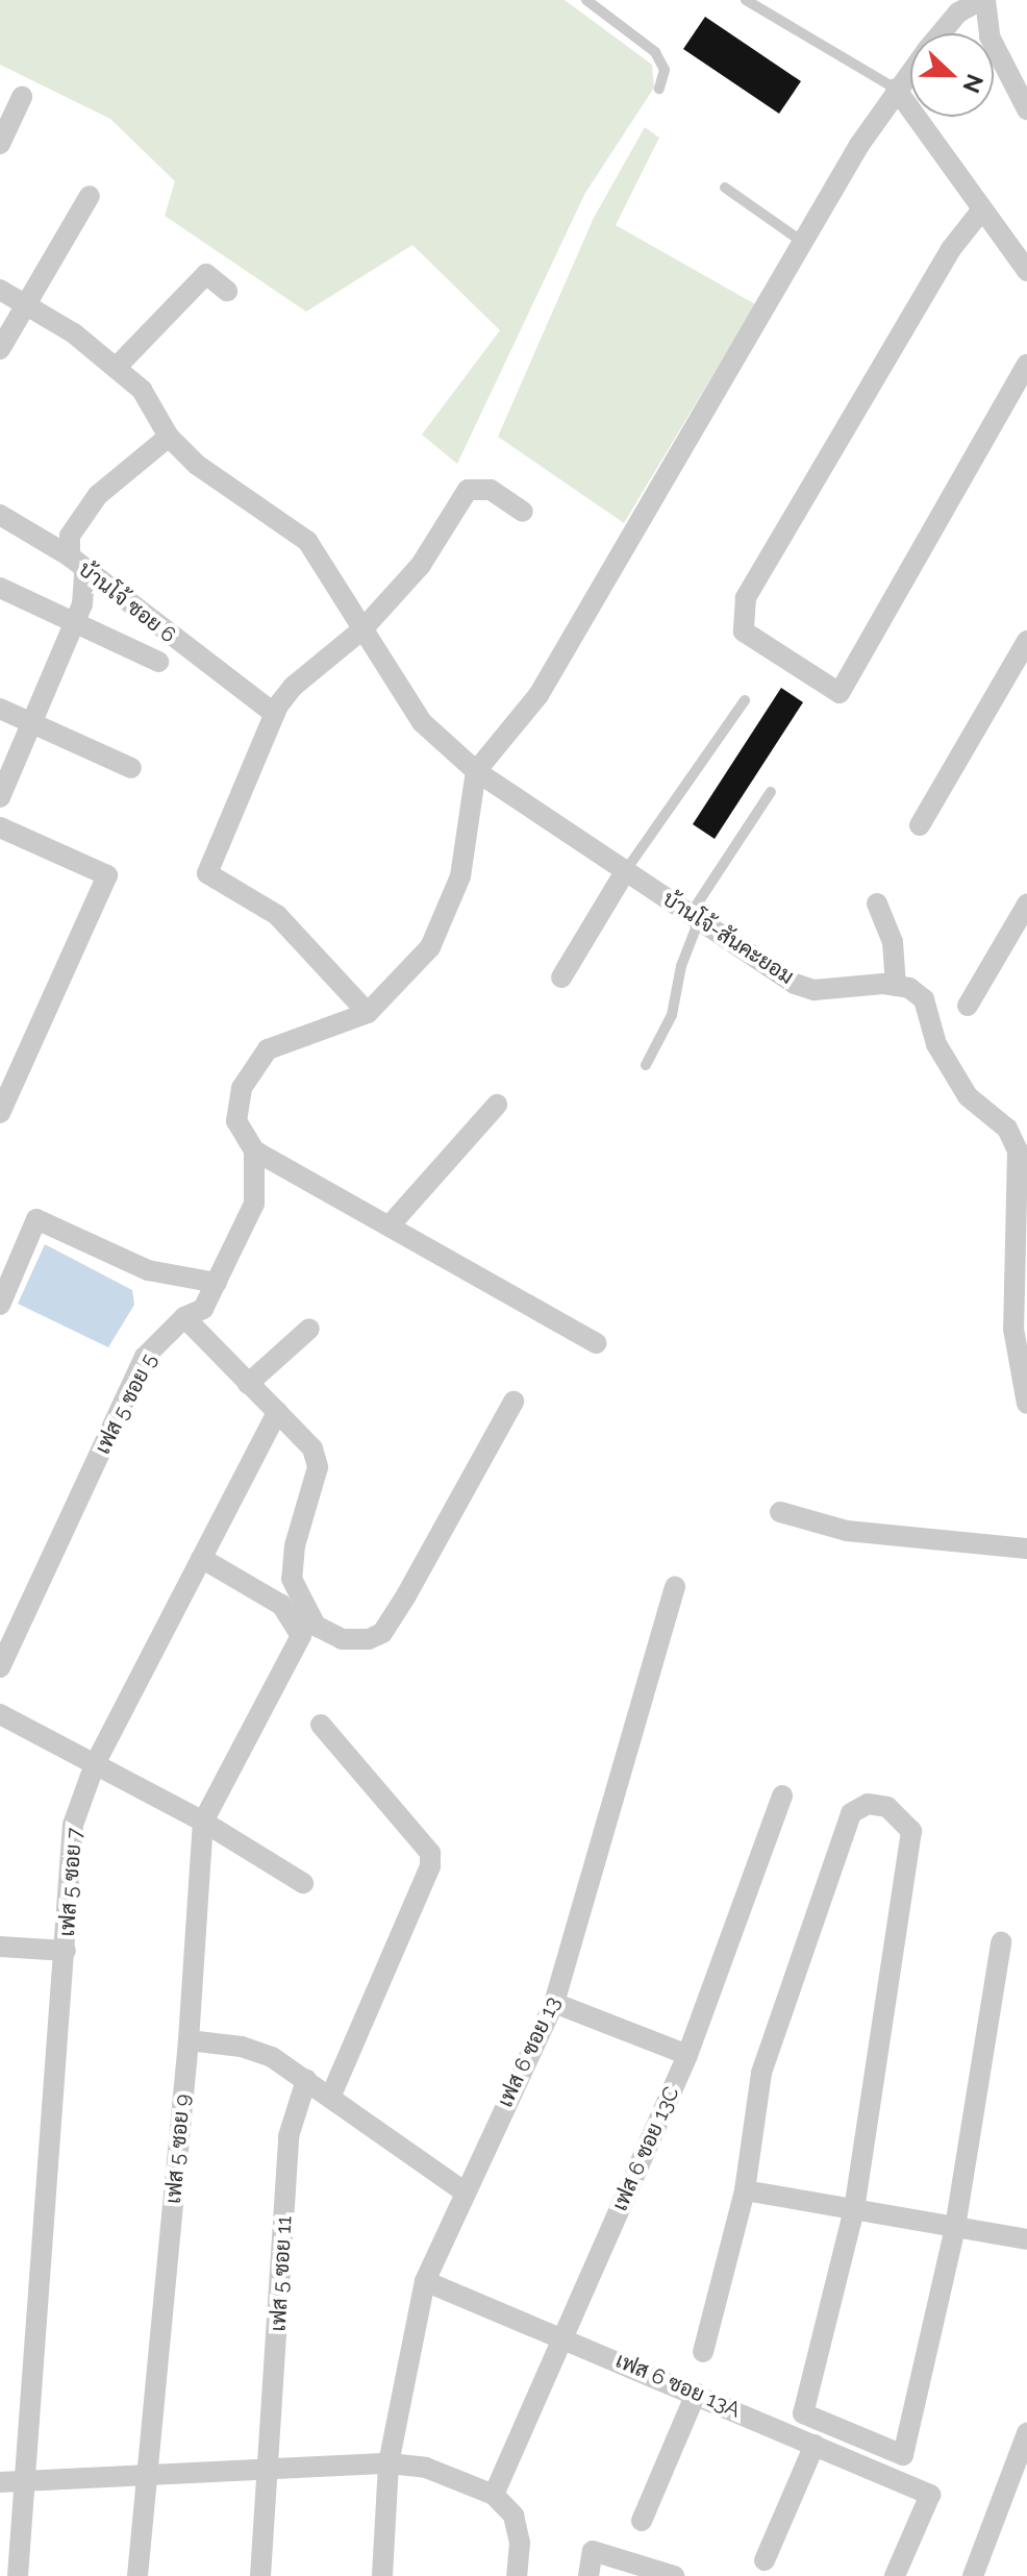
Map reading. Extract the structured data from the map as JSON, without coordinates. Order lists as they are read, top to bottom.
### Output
{
  "streets": {
    "street": [
      "บ้านโจ้ ซอย 6",
      "บ้านโจ้-สันคะยอม",
      "เฟส 5 ซอย 5",
      "เฟส 5 ซอย 7",
      "เฟส 6 ซอย 13",
      "เฟส 5 ซอย 9",
      "เฟส 6 ซอย 13C",
      "เฟส 5 ซอย 11",
      "เฟส 6 ซอย 13A"
    ]
  },
  "crossings": [
    ["บ้านโจ้ ซอย 6", "บ้านโจ้-สันคะยอม"],
    ["บ้านโจ้-สันคะยอม", "เฟส 5 ซอย 5"],
    ["เฟส 6 ซอย 13", "เฟส 6 ซอย 13A"],
    ["เฟส 6 ซอย 13C", "เฟส 6 ซอย 13A"]
  ],
  "north": "right"
}
